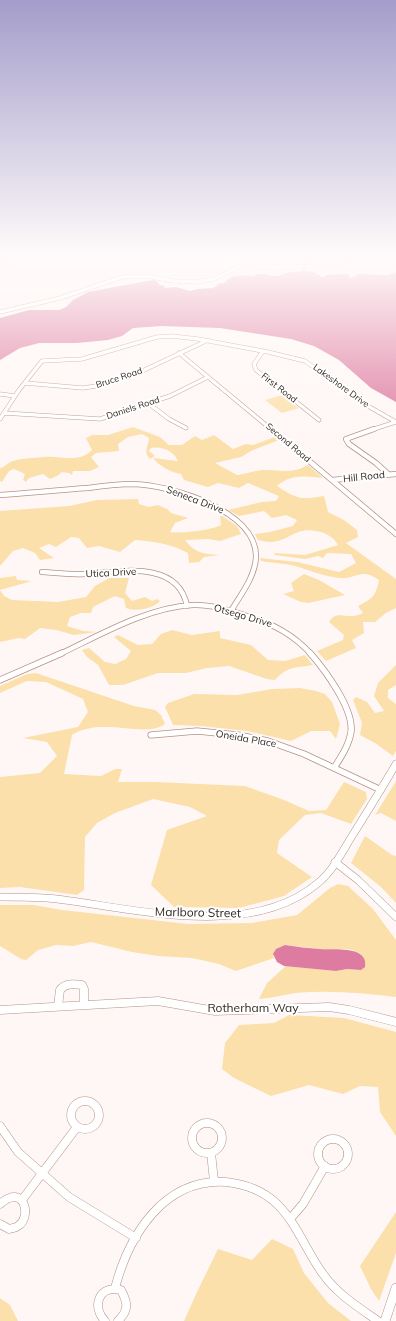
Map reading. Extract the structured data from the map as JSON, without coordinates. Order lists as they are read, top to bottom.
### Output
{
  "streets": {
    "street": [
      "Bruce Road",
      "Lakeshore Drive",
      "First Road",
      "Daniels Road",
      "Second Road",
      "Hill Road",
      "Seneca Drive",
      "Utica Drive",
      "Otsego Drive",
      "Oneida Place",
      "Marlboro Street",
      "Rotherham Way"
    ]
  },
  "crossings": [
    ["Bruce Road", "Lakeshore Drive"],
    ["Bruce Road", "Second Road"],
    ["Lakeshore Drive", "First Road"],
    ["Lakeshore Drive", "Daniels Road"],
    ["Daniels Road", "Second Road"],
    ["Second Road", "Hill Road"],
    ["Seneca Drive", "Otsego Drive"],
    ["Utica Drive", "Otsego Drive"],
    ["Otsego Drive", "Oneida Place"],
    ["Oneida Place", "Marlboro Street"]
  ]
}
